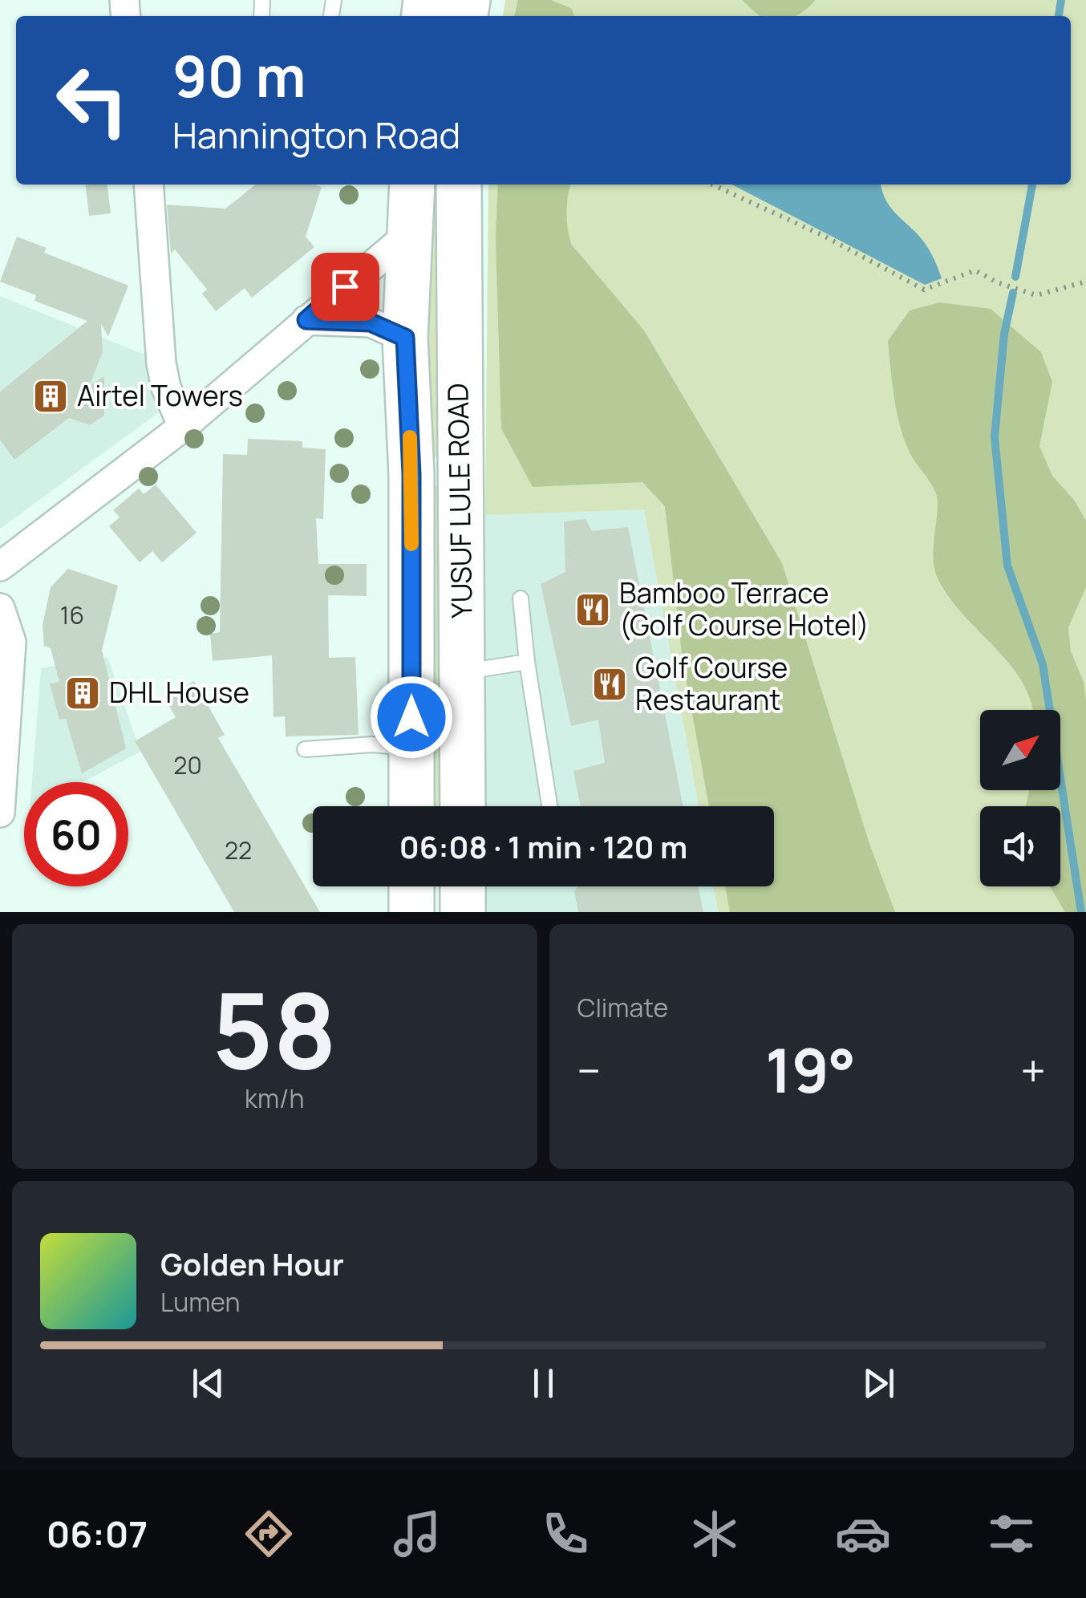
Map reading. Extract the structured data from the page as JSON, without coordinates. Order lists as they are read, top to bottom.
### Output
{
  "streets": {
    "main road": ["YUSUF LULE ROAD"]
  },
  "places": {
    "building": ["Airtel Towers", "DHL House"],
    "restaurant": ["Bamboo Terrace (Golf Course Hotel)", "Golf Course Restaurant"]
  },
  "house_numbers": ["16", "20", "22"],
  "north": "top right",
  "page": {
    "turn": ["90 m", "Hannington Road"],
    "limit": "60",
    "trip": "06:08 · 1 min · 120 m",
    "tile": [
      ["58", "km/h"],
      "Climate"
    ],
    "heat": ["−", "19°", "+"],
    "song": ["Golden Hour", "Lumen"],
    "tabs": "06:07"
  }
}
